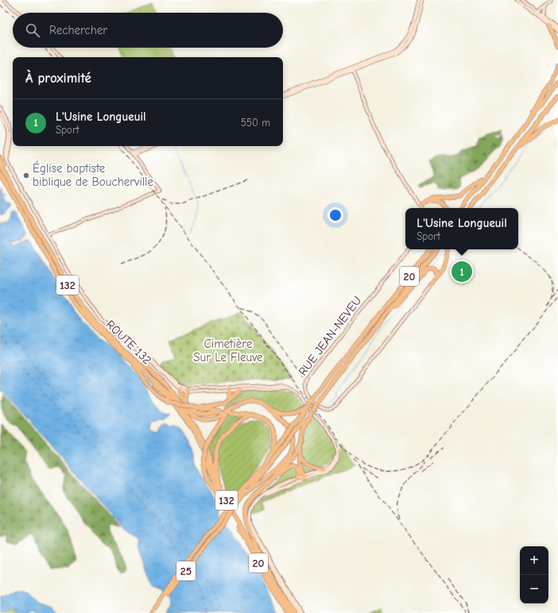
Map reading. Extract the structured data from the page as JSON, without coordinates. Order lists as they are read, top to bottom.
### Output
{
  "streets": {
    "highway": [
      "20",
      "132",
      "ROUTE 132",
      "25"
    ],
    "street": ["RUE JEAN-NEVEU"]
  },
  "crossings": [
    ["20", "ROUTE 132"],
    ["20", "25"]
  ],
  "parks": ["Cimetière Sur Le Fleuve"],
  "places": ["Église baptiste biblique de Boucherville"],
  "page": {
    "search": "Rechercher",
    "heading": "À proximité",
    "list": [
      {
        "mark": "1",
        "name": "L'Usine Longueuil",
        "note": "Sport",
        "value": "550 m"
      }
    ],
    "popup": ["L'Usine Longueuil", "Sport"],
    "pins": "1",
    "map_buttons": ["+", "−"]
  }
}
